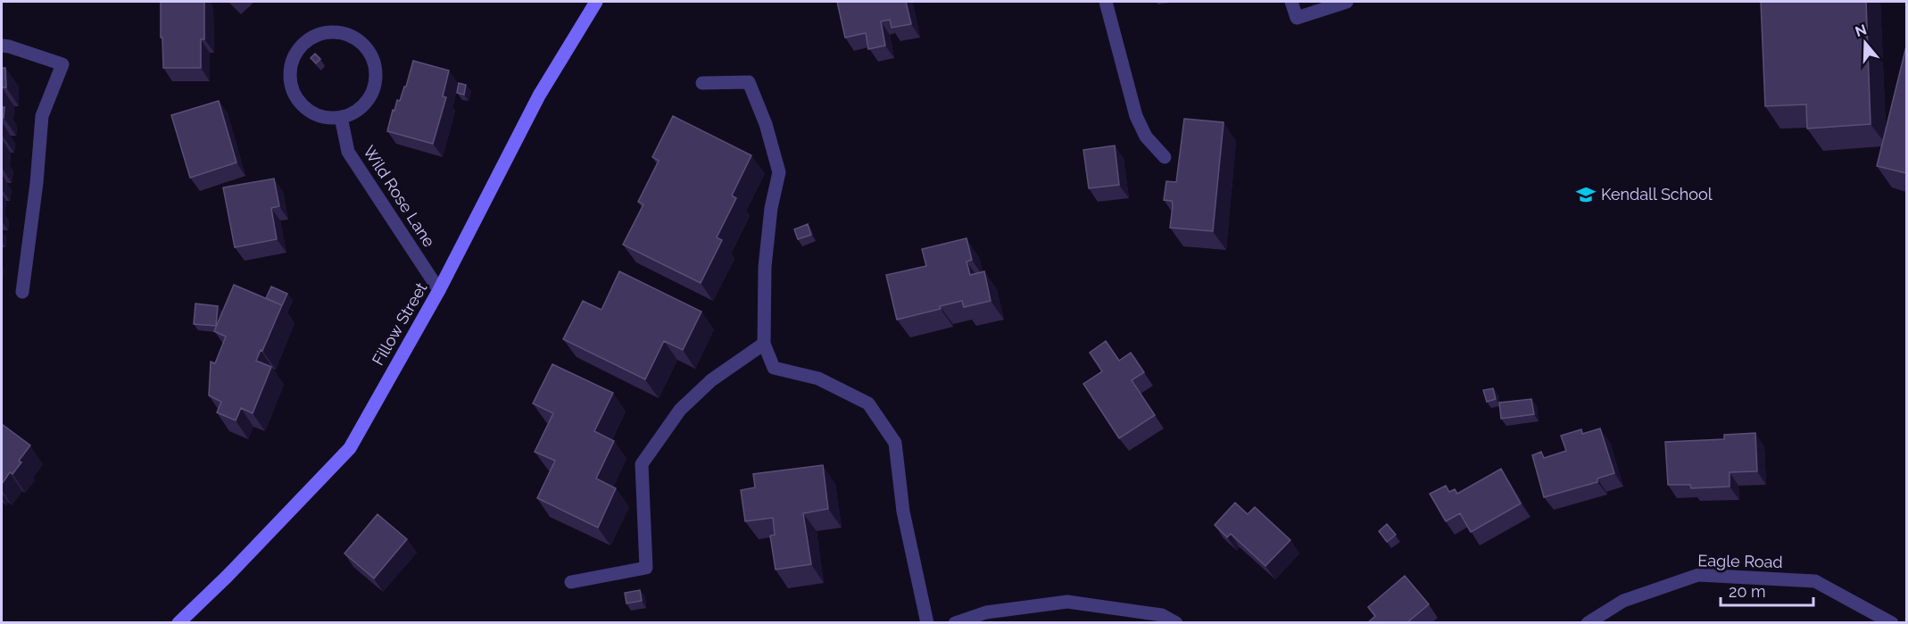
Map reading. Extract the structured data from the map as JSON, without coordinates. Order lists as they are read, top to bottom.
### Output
{
  "streets": {
    "street": ["Wild Rose Lane", "Fillow Street", "Eagle Road"]
  },
  "crossings": [
    ["Wild Rose Lane", "Fillow Street"]
  ],
  "places": {
    "school or university": ["Kendall School"]
  },
  "scale_bar": "20 m",
  "north": "top"
}
